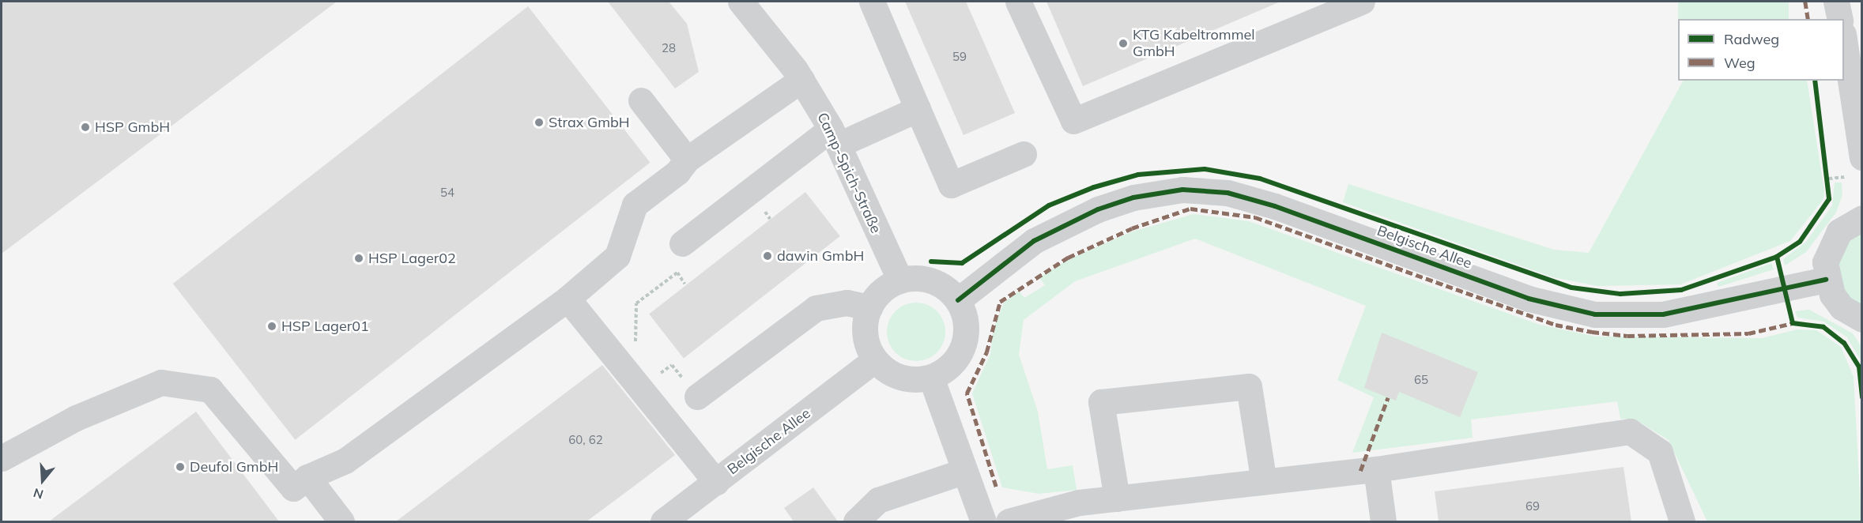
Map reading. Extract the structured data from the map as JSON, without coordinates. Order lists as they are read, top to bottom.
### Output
{
  "streets": {
    "street": ["Camp-Spich-Straße", "Belgische Allee"]
  },
  "crossings": [
    ["Camp-Spich-Straße", "Belgische Allee"]
  ],
  "places": [
    "KTG Kabeltrommel GmbH",
    "Strax GmbH",
    "HSP GmbH",
    "dawin GmbH",
    "HSP Lager02",
    "HSP Lager01",
    "Deufol GmbH"
  ],
  "house_numbers": [
    "28",
    "59",
    "54",
    "65",
    "60, 62",
    "69"
  ],
  "legend": ["Radweg", "Weg"],
  "north": "bottom"
}
